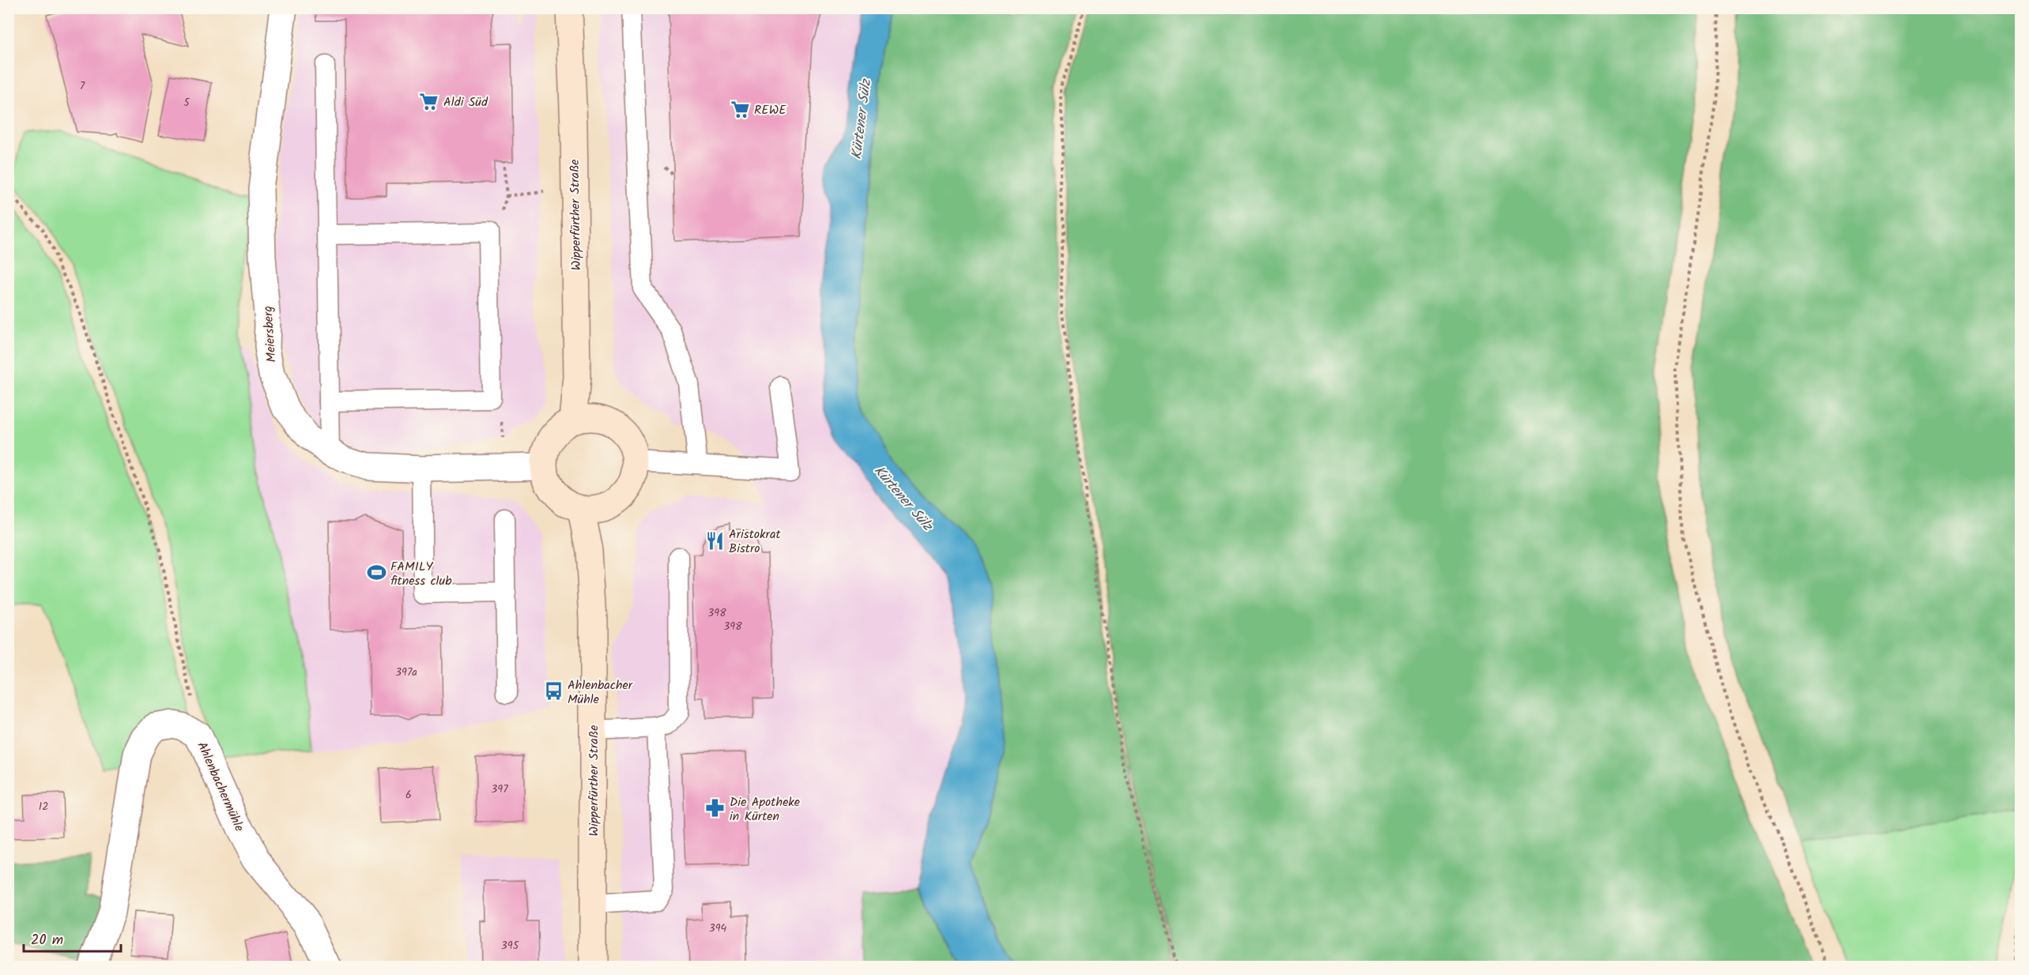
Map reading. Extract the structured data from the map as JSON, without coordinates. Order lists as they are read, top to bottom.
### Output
{
  "streets": {
    "main road": ["Wipperfürther Straße"],
    "street": ["Meiersberg", "Ahlenbachermühle"]
  },
  "crossings": [
    ["Wipperfürther Straße", "Meiersberg"]
  ],
  "water": ["Kürtener Sülz"],
  "places": {
    "supermarket": ["Aldi Süd", "REWE"],
    "restaurant": ["Aristokrat Bistro"],
    "sports": ["FAMILY fitness club"],
    "bus stop": ["Ahlenbacher Mühle"],
    "pharmacy": ["Die Apotheke in Kürten"]
  },
  "house_numbers": [
    "7",
    "5",
    "398",
    "398",
    "397a",
    "397",
    "6",
    "12",
    "394",
    "395"
  ],
  "scale_bar": "20 m"
}
